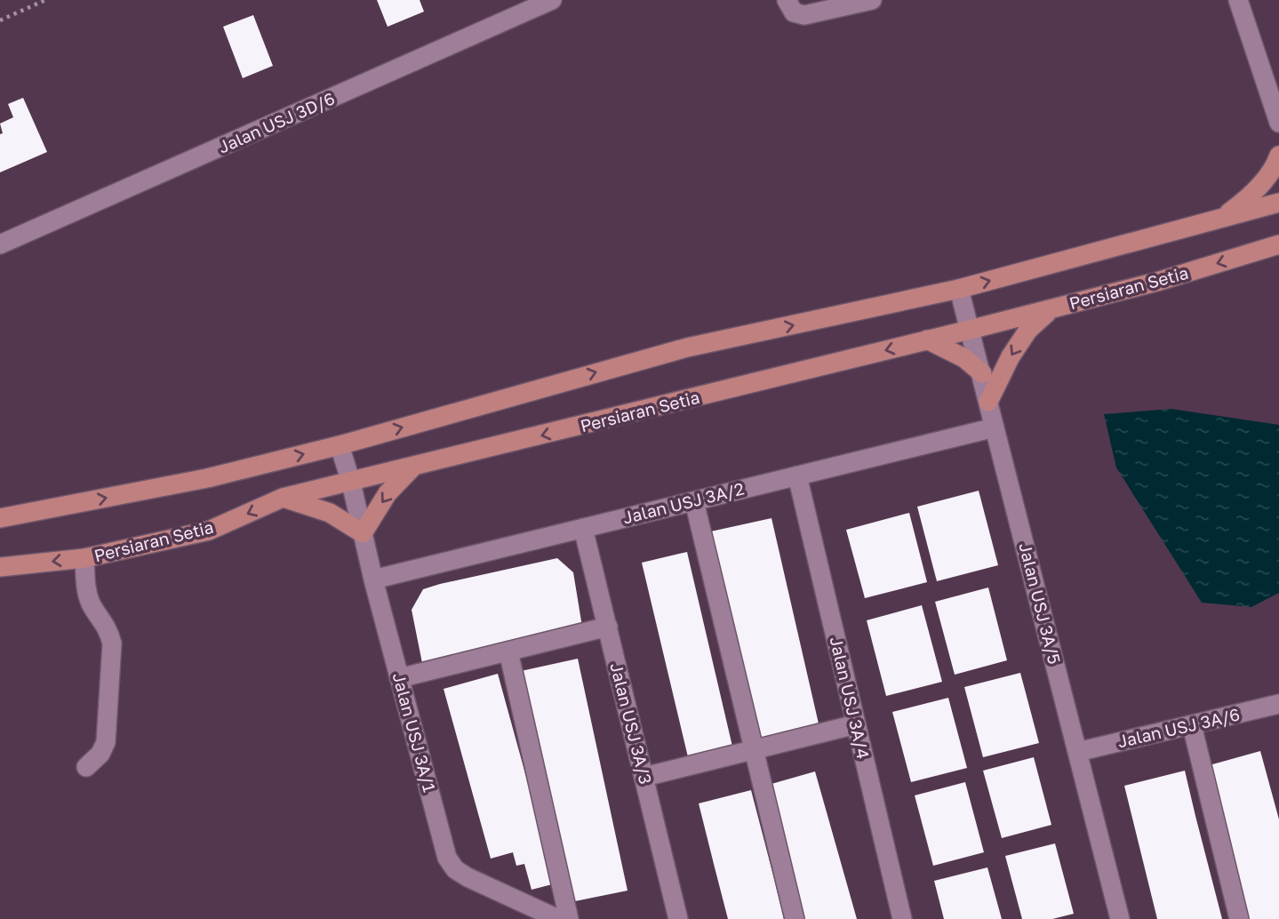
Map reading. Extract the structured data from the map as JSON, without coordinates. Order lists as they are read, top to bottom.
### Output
{
  "streets": {
    "main road": ["Persiaran Setia"],
    "street": [
      "Jalan USJ 3D/6",
      "Jalan USJ 3A/2",
      "Jalan USJ 3A/5",
      "Jalan USJ 3A/4",
      "Jalan USJ 3A/3",
      "Jalan USJ 3A/6",
      "Jalan USJ 3A/1"
    ]
  },
  "crossings": [
    ["Persiaran Setia", "Jalan USJ 3A/5"],
    ["Persiaran Setia", "Jalan USJ 3A/1"],
    ["Jalan USJ 3A/2", "Jalan USJ 3A/5"],
    ["Jalan USJ 3A/2", "Jalan USJ 3A/4"],
    ["Jalan USJ 3A/2", "Jalan USJ 3A/3"],
    ["Jalan USJ 3A/2", "Jalan USJ 3A/1"],
    ["Jalan USJ 3A/5", "Jalan USJ 3A/6"]
  ]
}
